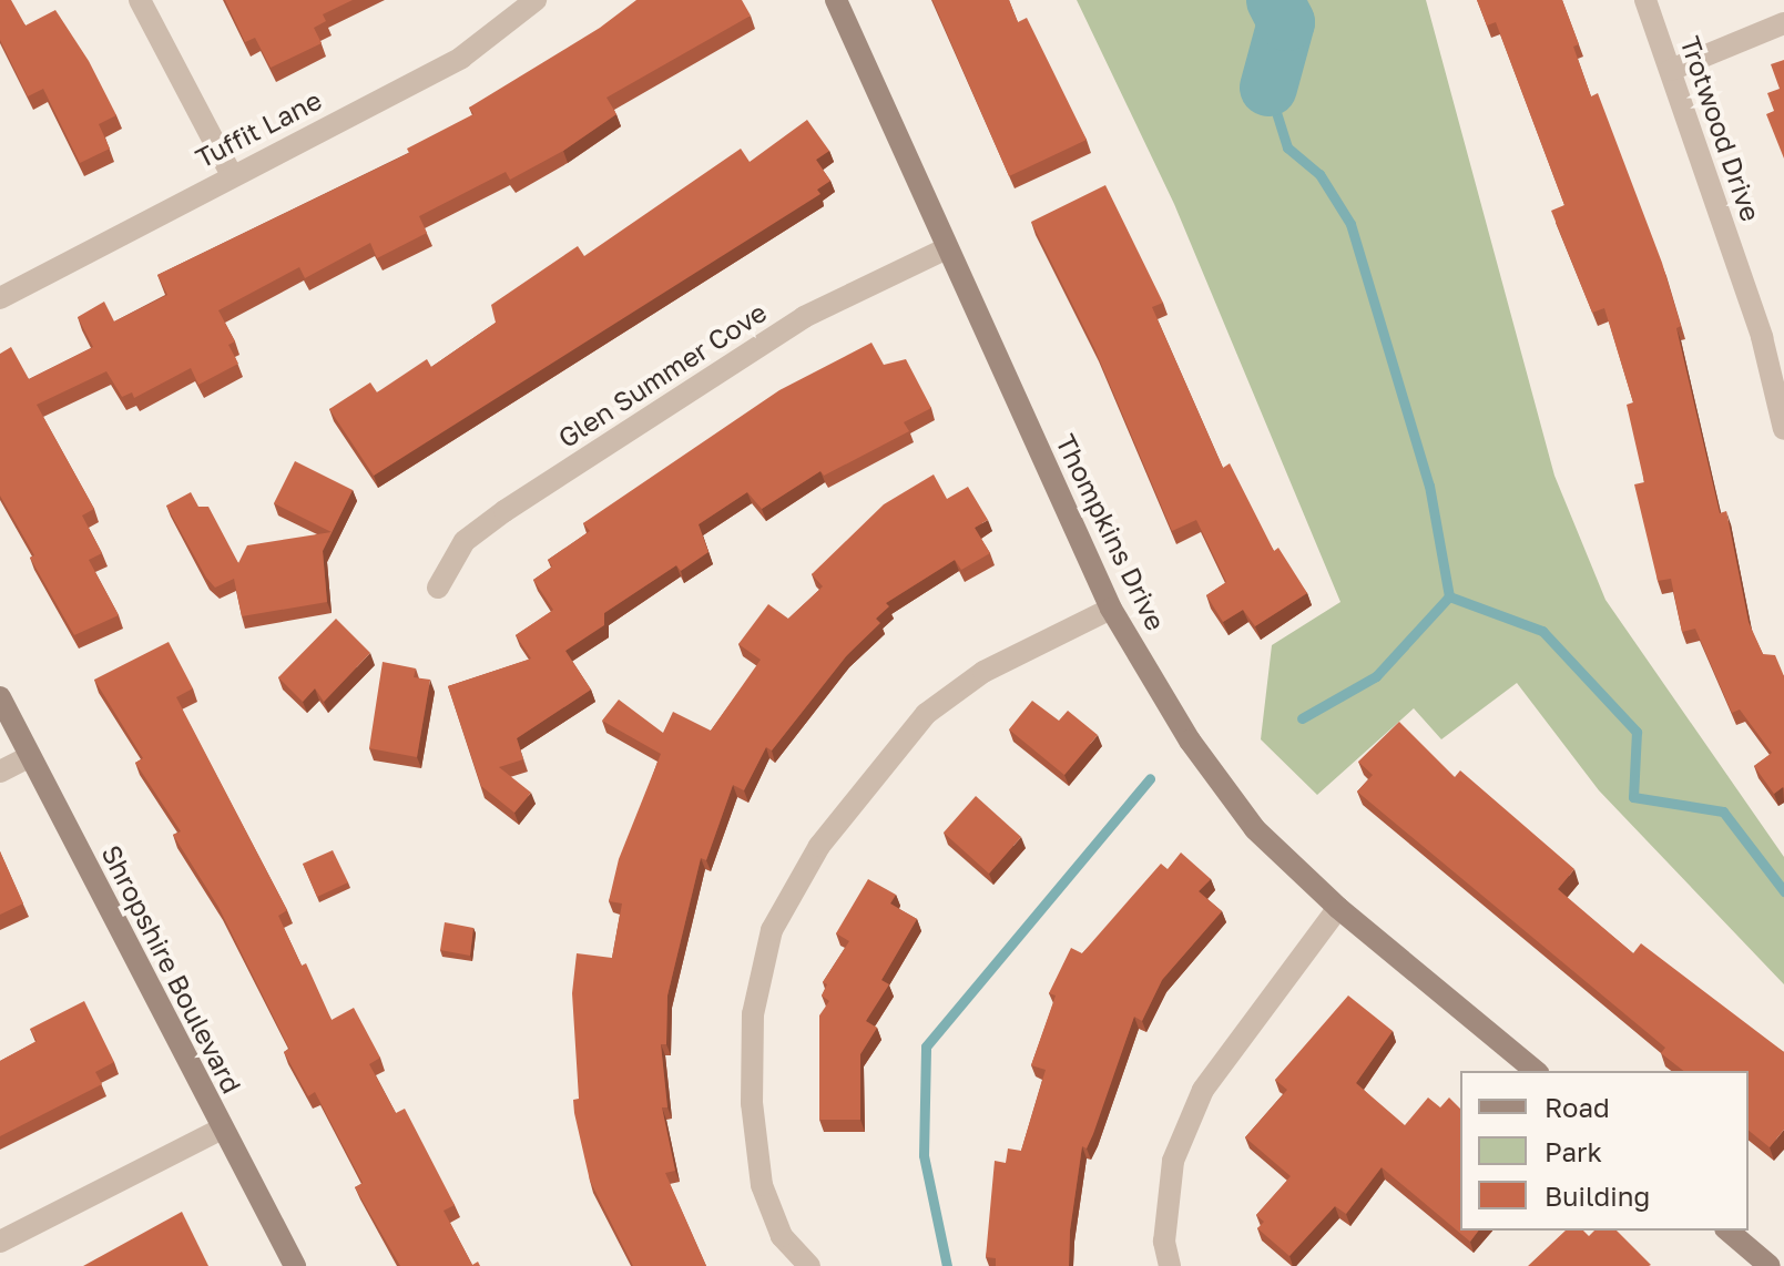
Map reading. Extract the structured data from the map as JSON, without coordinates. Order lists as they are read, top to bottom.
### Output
{
  "streets": {
    "street": [
      "Tuffit Lane",
      "Trotwood Drive",
      "Glen Summer Cove",
      "Thompkins Drive",
      "Shropshire Boulevard"
    ]
  },
  "crossings": [
    ["Glen Summer Cove", "Thompkins Drive"]
  ],
  "legend": ["Road", "Park", "Building"]
}
